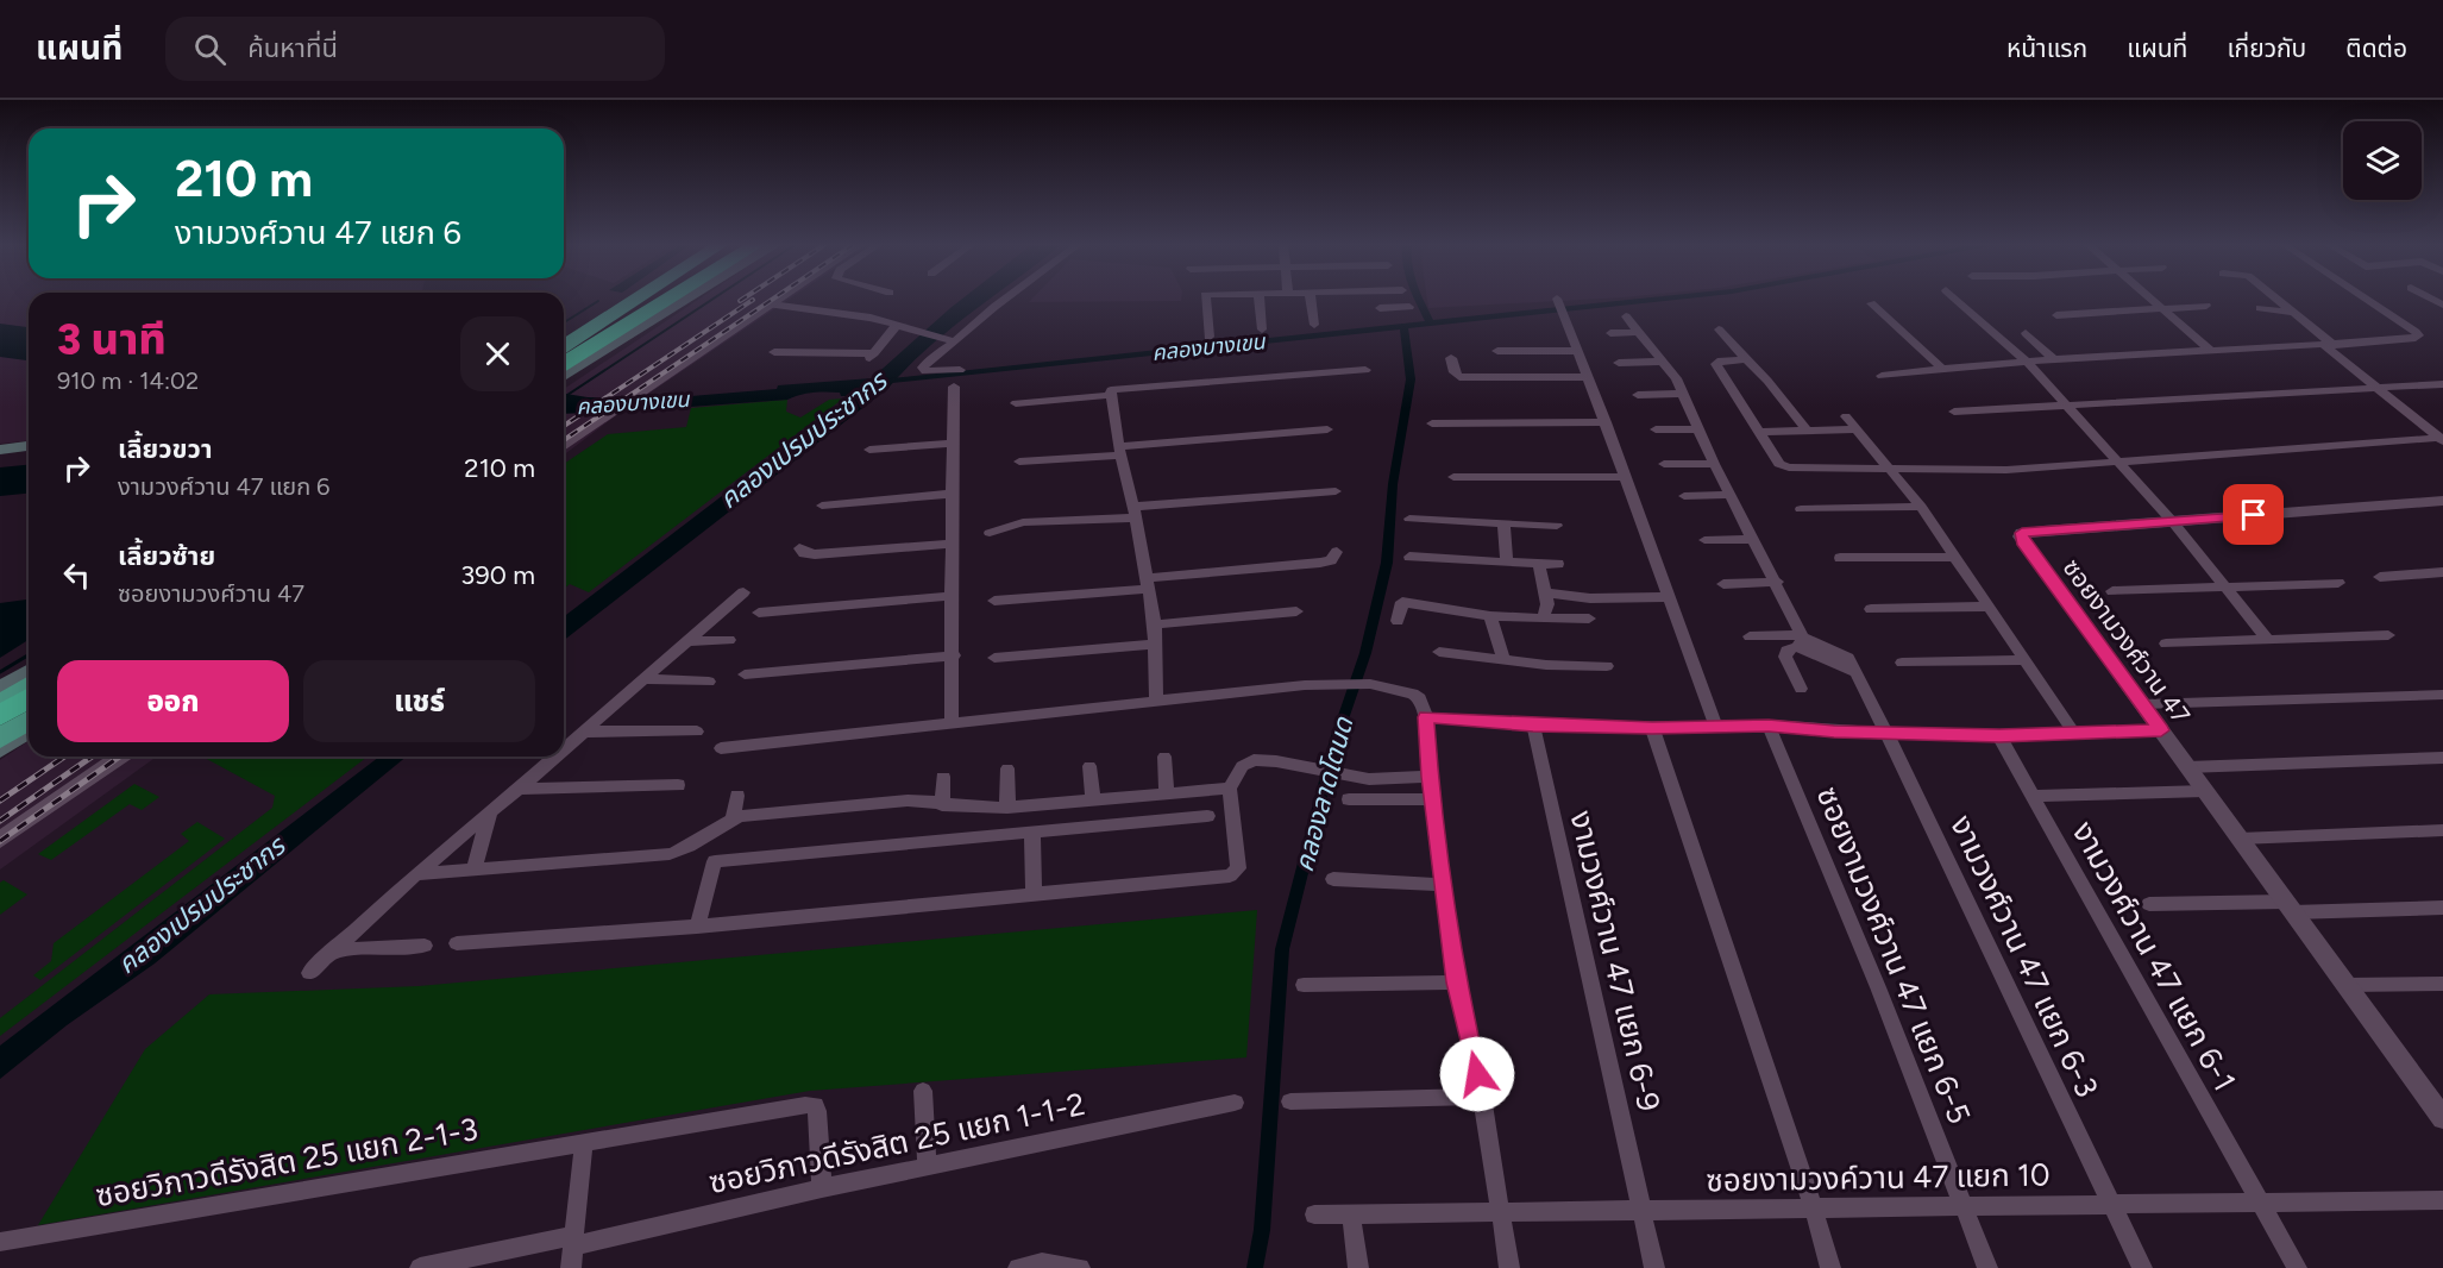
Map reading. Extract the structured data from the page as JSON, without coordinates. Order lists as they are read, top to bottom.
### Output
{
  "streets": {
    "street": [
      "ซอยงามวงศ์วาน 47",
      "ซอยงามวงศ์วาน 47 แยก 6-5",
      "งามวงศ์วาน 47 แยก 6-3",
      "งามวงศ์วาน 47 แยก 6-1",
      "งามวงศ์วาน 47 แยก 6-9",
      "ซอยวิภาวดีรังสิต 25 แยก 1-1-2",
      "ซอยวิภาวดีรังสิต 25 แยก 2-1-3",
      "ซอยงามวงค์วาน 47 แยก 10"
    ]
  },
  "crossings": [
    ["ซอยงามวงศ์วาน 47 แยก 6-5", "ซอยงามวงค์วาน 47 แยก 10"],
    ["งามวงศ์วาน 47 แยก 6-3", "ซอยงามวงค์วาน 47 แยก 10"],
    ["งามวงศ์วาน 47 แยก 6-1", "ซอยงามวงค์วาน 47 แยก 10"],
    ["งามวงศ์วาน 47 แยก 6-9", "ซอยงามวงค์วาน 47 แยก 10"],
    ["ซอยวิภาวดีรังสิต 25 แยก 1-1-2", "ซอยวิภาวดีรังสิต 25 แยก 2-1-3"]
  ],
  "water": ["คลองบางเขน", "คลองเปรมประชากร", "คลองลาดโตนด"],
  "page": {
    "header": "แผนที่",
    "search": "ค้นหาที่นี่",
    "nav": [
      "หน้าแรก",
      "แผนที่",
      "เกี่ยวกับ",
      "ติดต่อ"
    ],
    "turn": ["210 m", "งามวงศ์วาน 47 แยก 6"],
    "heading": ["3 นาที", "910 m · 14:02"],
    "list": [
      {
        "name": "เลี้ยวขวา",
        "note": "งามวงศ์วาน 47 แยก 6",
        "value": "210 m"
      },
      {
        "name": "เลี้ยวซ้าย",
        "note": "ซอยงามวงศ์วาน 47",
        "value": "390 m"
      }
    ],
    "buttons": ["ออก", "แชร์"]
  }
}
